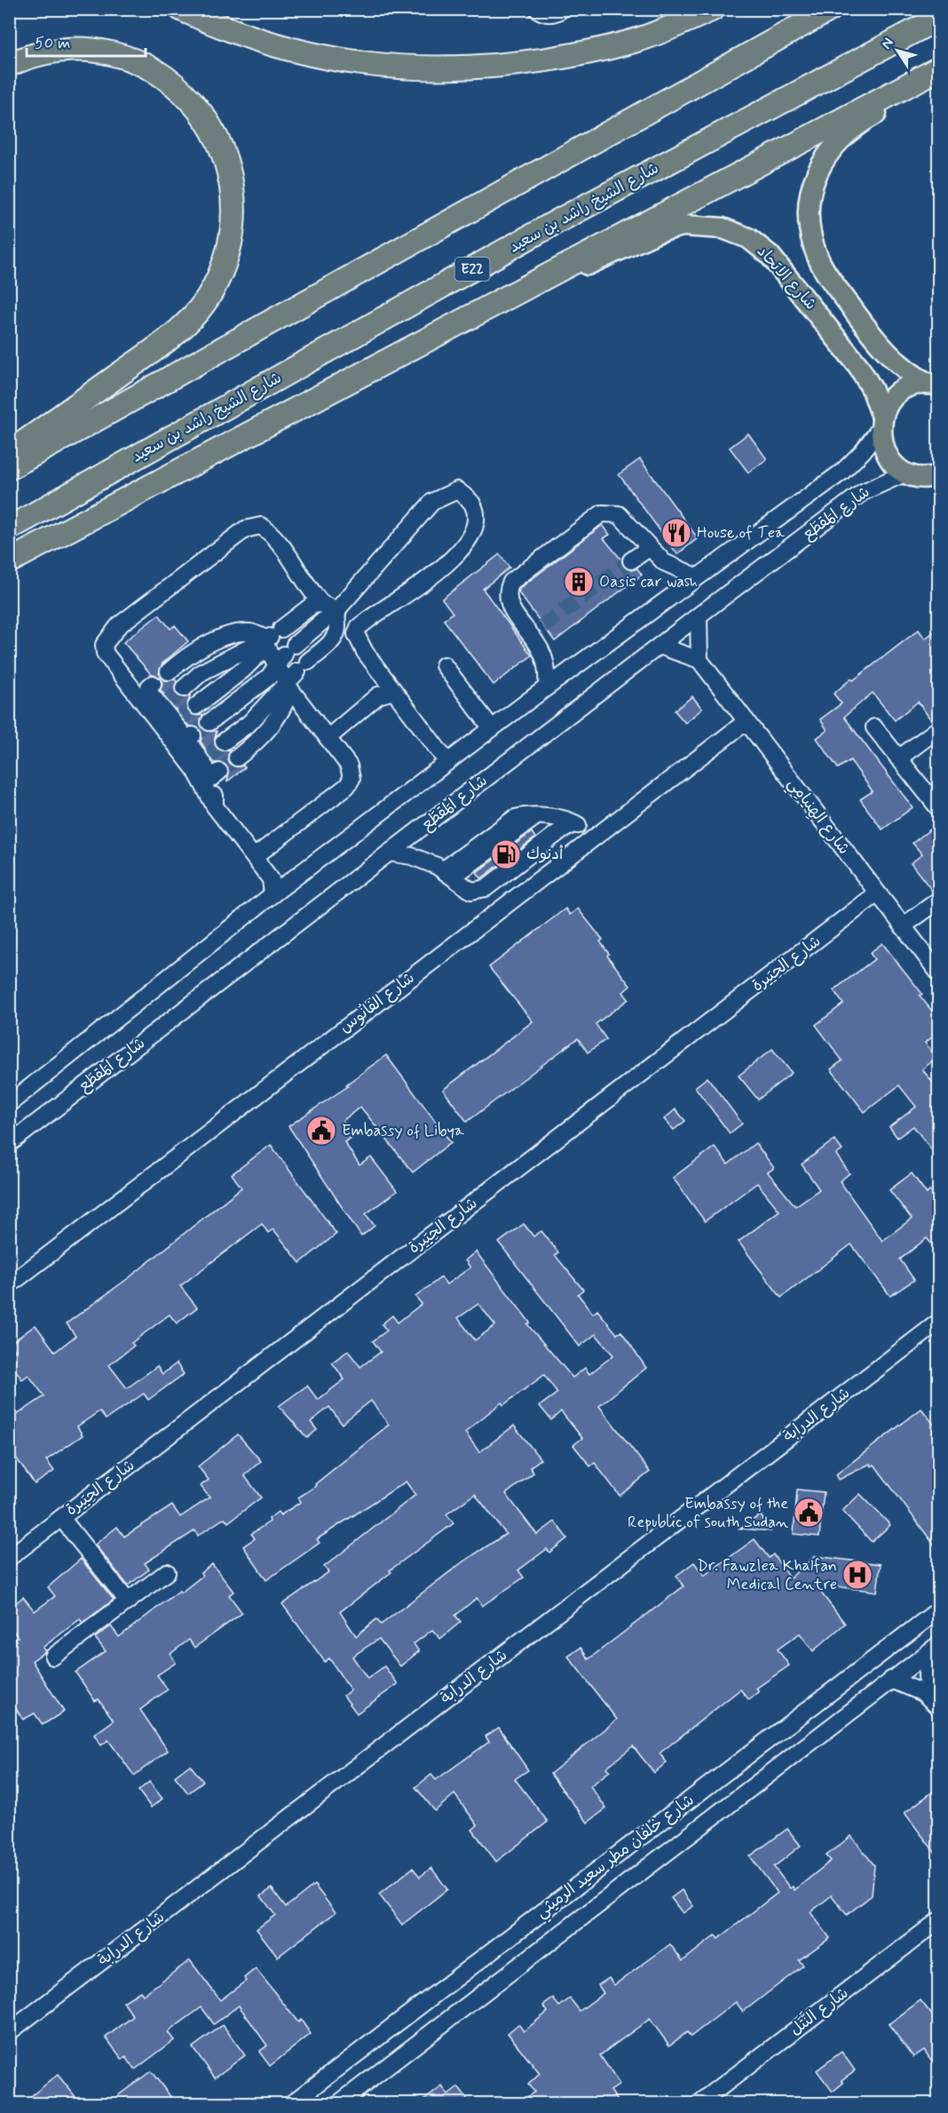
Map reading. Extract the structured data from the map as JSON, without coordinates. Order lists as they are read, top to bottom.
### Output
{
  "streets": {
    "highway": ["شارع الشيخ راشد بن سعيد", "E22"],
    "main road": ["شارع الاتحاد"],
    "street": [
      "شارع المَقطَع",
      "شارع الهِنيامِي",
      "شارع الحِيَيرة",
      "شارع الفانُوس",
      "شارع الدرابة",
      "شارع خلفان مطر سعيد الرميثي",
      "شارع النَّتَل"
    ]
  },
  "crossings": [
    ["شارع الاتحاد", "شارع المَقطَع"],
    ["شارع الهِنيامِي", "شارع الحِيَيرة"],
    ["شارع الهِنيامِي", "شارع الفانُوس"]
  ],
  "places": {
    "restaurant": ["House of Tea"],
    "building": ["Oasis car wash"],
    "fuel station": ["أدنوك"],
    "public building": ["Embassy of Libya", "Embassy of the Republic of south Sudan"],
    "hospital": ["Dr. Fawzlea Khalfan Medical Centre"]
  },
  "scale_bar": "50 m",
  "north": "top left"
}
